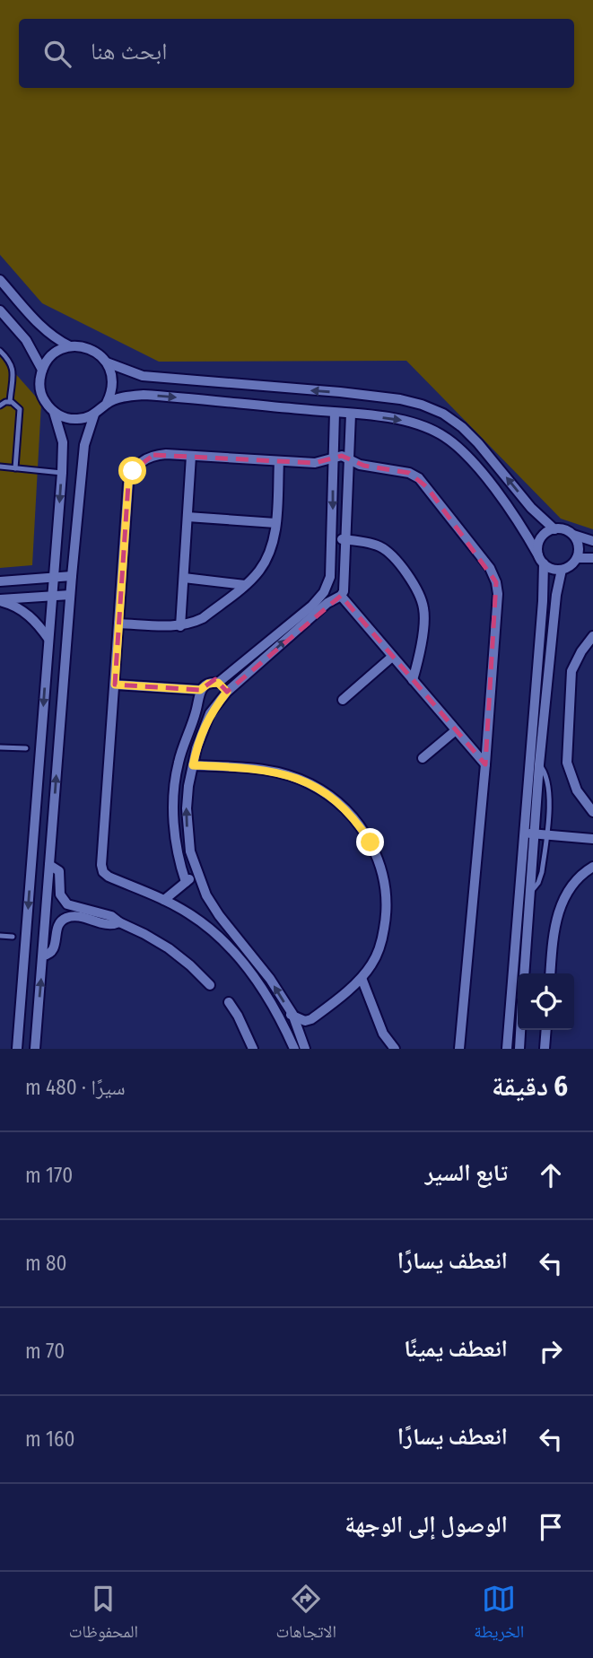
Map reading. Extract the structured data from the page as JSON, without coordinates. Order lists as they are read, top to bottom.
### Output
{
  "page": {
    "search": "ابحث هنا",
    "heading": ["6 دقيقة", "سيرًا · 480 m"],
    "list": [
      ["تابع السير", "170 m"],
      ["انعطف يسارًا", "80 m"],
      ["انعطف يمينًا", "70 m"],
      ["انعطف يسارًا", "160 m"],
      "الوصول إلى الوجهة"
    ],
    "nav": ["الخريطة", "الاتجاهات", "المحفوظات"]
  }
}
